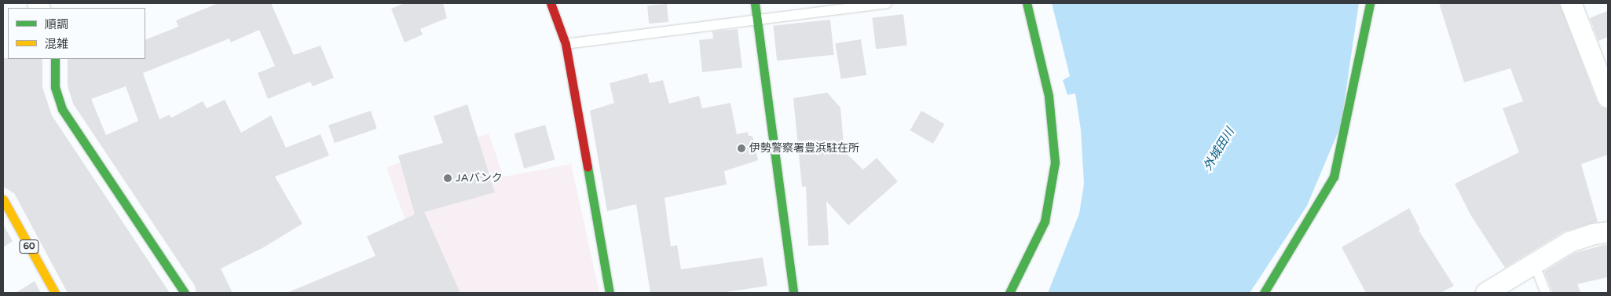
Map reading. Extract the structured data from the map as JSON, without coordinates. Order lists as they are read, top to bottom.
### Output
{
  "streets": {
    "street": ["60"]
  },
  "water": ["外城田川"],
  "places": ["伊勢警察署豊浜駐在所", "JAバンク"],
  "legend": ["順調", "混雑"]
}
